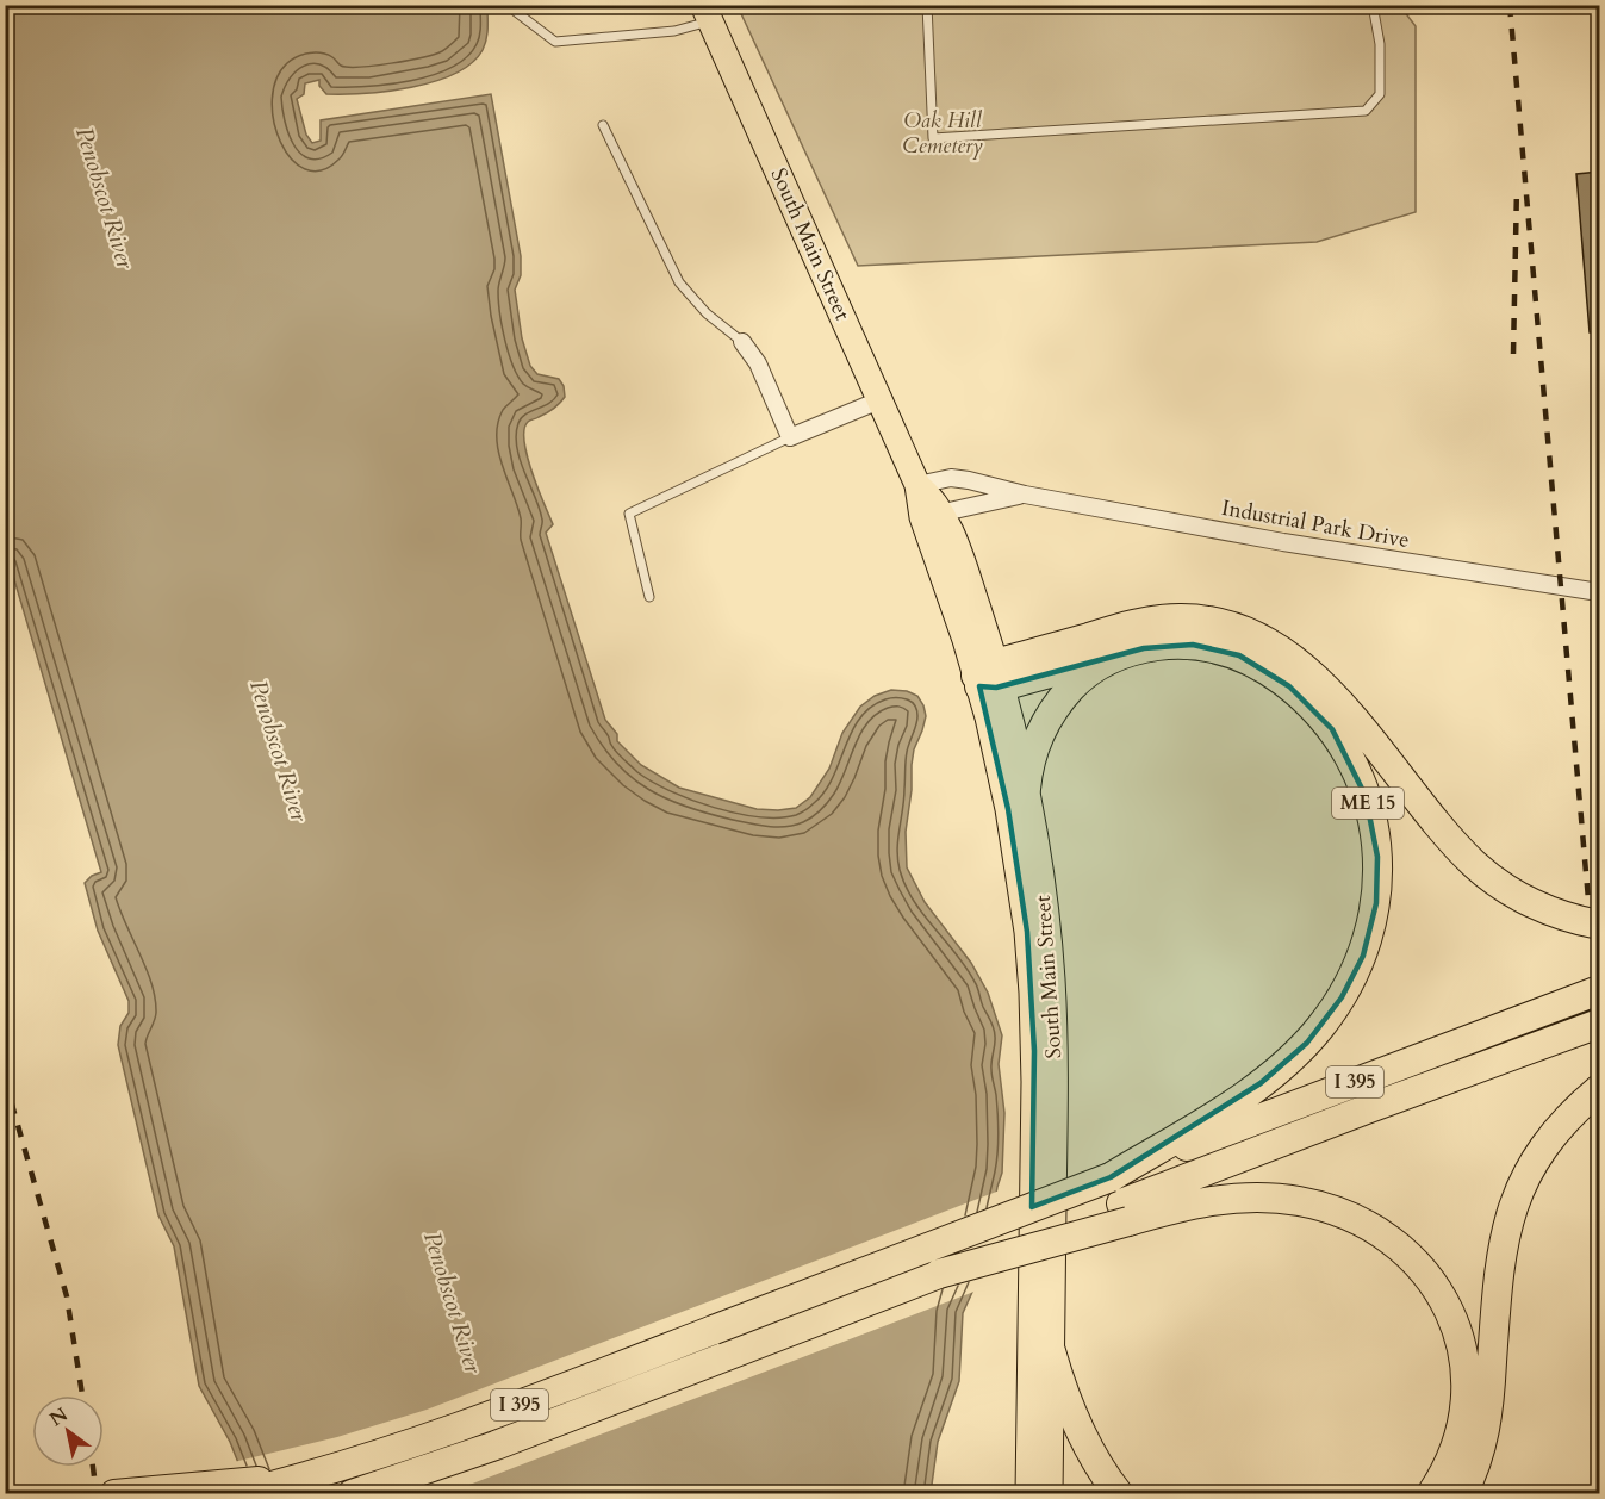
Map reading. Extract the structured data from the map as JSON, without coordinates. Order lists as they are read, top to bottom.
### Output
{
  "streets": {
    "highway": ["ME 15", "I 395"],
    "main road": ["South Main Street"],
    "street": ["Industrial Park Drive"]
  },
  "crossings": [
    ["South Main Street", "Industrial Park Drive"],
    ["South Main Street", "ME 15"],
    ["ME 15", "I 395"]
  ],
  "water": ["Penobscot River"],
  "parks": ["Oak Hill Cemetery"],
  "north": "top left"
}
